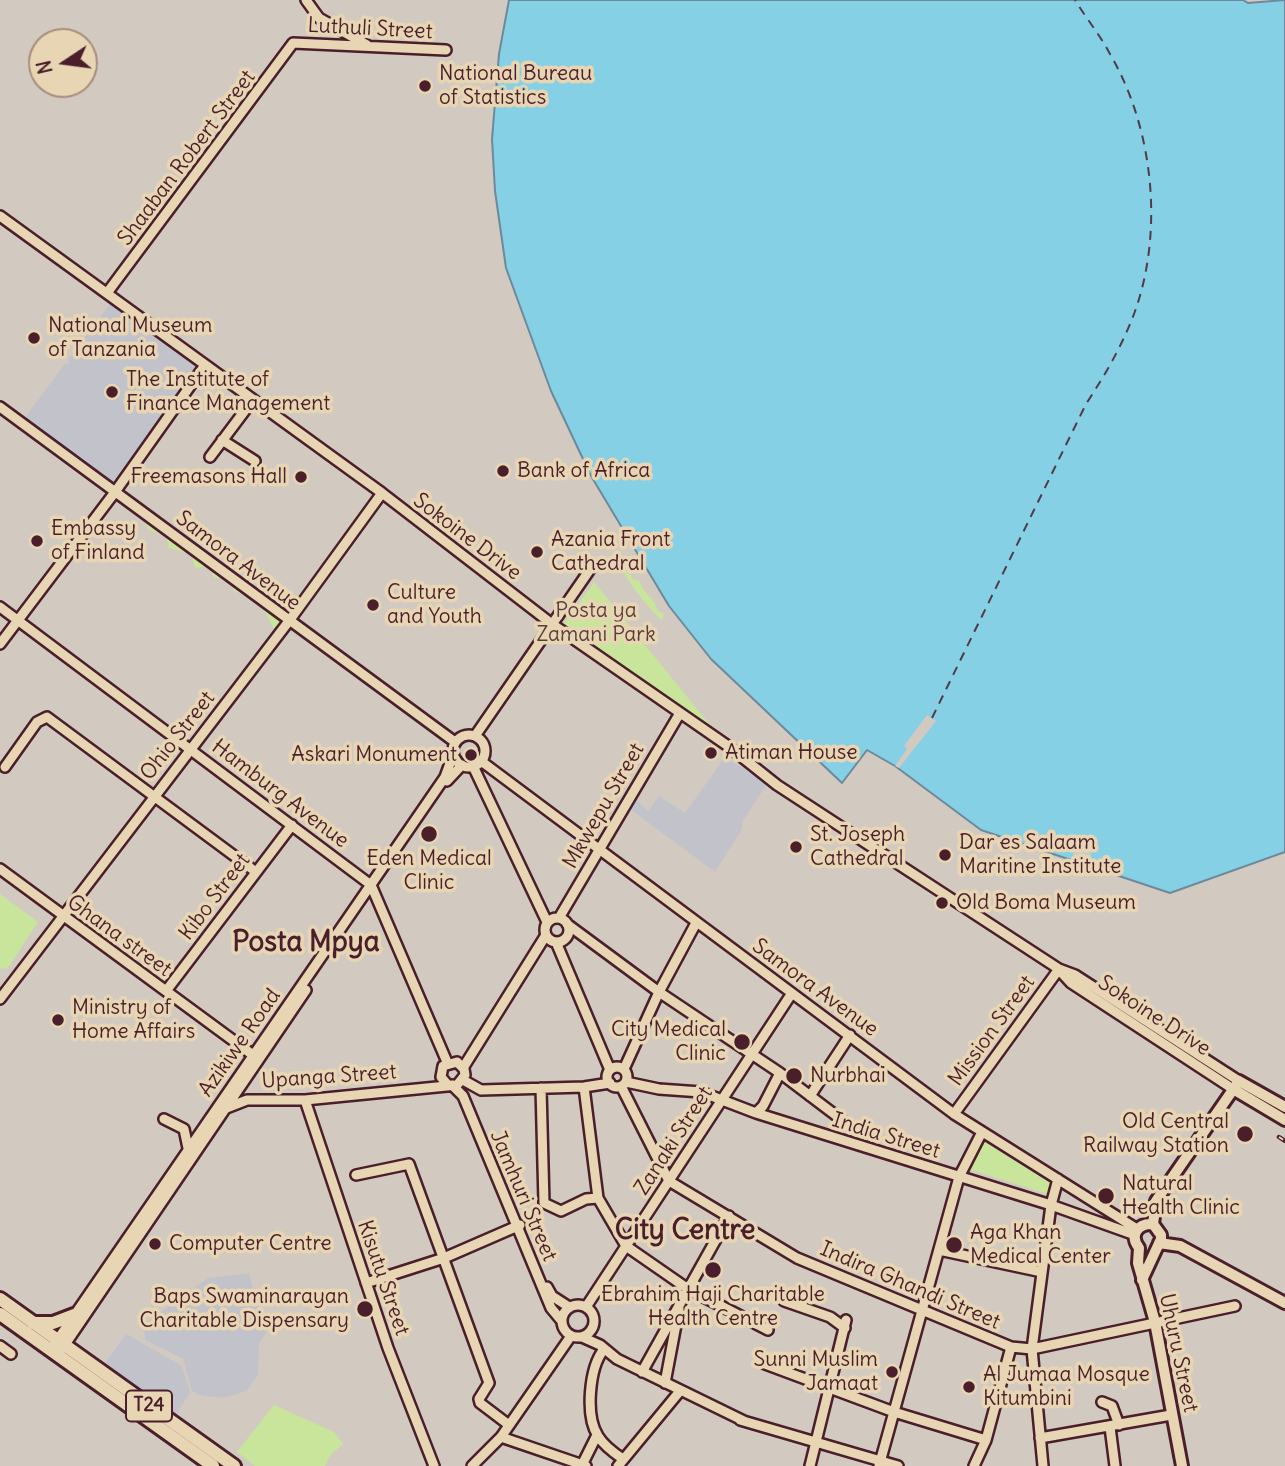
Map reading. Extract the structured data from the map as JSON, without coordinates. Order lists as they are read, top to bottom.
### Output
{
  "streets": {
    "highway": ["T24"],
    "main road": ["Uhuru Street"],
    "street": [
      "Luthuli Street",
      "Shaaban Robert Street",
      "Sokoine Drive",
      "Samora Avenue",
      "Ohio Street",
      "Hamburg Avenue",
      "Mkwepu Street",
      "Kibo Street",
      "Ghana street",
      "Mission Street",
      "Azikiwe Road",
      "Upanga Street",
      "India Street",
      "Zanaki Street",
      "Jamhuri Street",
      "Kisutu Street",
      "Indira Ghandi Street"
    ]
  },
  "crossings": [
    ["Luthuli Street", "Shaaban Robert Street"],
    ["Shaaban Robert Street", "Sokoine Drive"],
    ["Sokoine Drive", "Ohio Street"],
    ["Sokoine Drive", "Mkwepu Street"],
    ["Sokoine Drive", "Mission Street"],
    ["Samora Avenue", "Ohio Street"],
    ["Samora Avenue", "Mkwepu Street"],
    ["Samora Avenue", "Mission Street"],
    ["Samora Avenue", "Azikiwe Road"],
    ["Samora Avenue", "India Street"],
    ["Samora Avenue", "Zanaki Street"],
    ["Samora Avenue", "Uhuru Street"],
    ["Ohio Street", "Hamburg Avenue"],
    ["Ohio Street", "Ghana street"],
    ["Hamburg Avenue", "Kibo Street"],
    ["Hamburg Avenue", "Azikiwe Road"],
    ["Kibo Street", "Ghana street"],
    ["Ghana street", "Azikiwe Road"],
    ["Azikiwe Road", "Upanga Street"],
    ["Azikiwe Road", "T24"],
    ["Upanga Street", "Jamhuri Street"],
    ["Upanga Street", "Kisutu Street"],
    ["India Street", "Zanaki Street"],
    ["India Street", "Uhuru Street"],
    ["Zanaki Street", "Jamhuri Street"],
    ["Zanaki Street", "Indira Ghandi Street"],
    ["Indira Ghandi Street", "Uhuru Street"]
  ],
  "districts": ["Posta Mpya", "City Centre"],
  "parks": ["Posta ya Zamani Park"],
  "places": [
    "National Bureau of Statistics",
    "National Museum of Tanzania",
    "The Institute of Finance Management",
    "Bank of Africa",
    "Freemasons Hall",
    "Embassy of Finland",
    "Azania Front Cathedral",
    "Culture and Youth",
    "Atiman House",
    "Askari Monument",
    "Eden Medical Clinic",
    "St. Joseph Cathedral",
    "Dar es Salaam Maritine Institute",
    "Old Boma Museum",
    "Ministry of Home Affairs",
    "City Medical Clinic",
    "Nurbhai",
    "Old Central Railway Station",
    "Natural Health Clinic",
    "Computer Centre",
    "Aga Khan Medical Center",
    "Ebrahim Haji Charitable Health Centre",
    "Baps Swaminarayan Charitable Dispensary",
    "Sunni Muslim Jamaat",
    "Al Jumaa Mosque Kitumbini"
  ],
  "north": "left"
}
